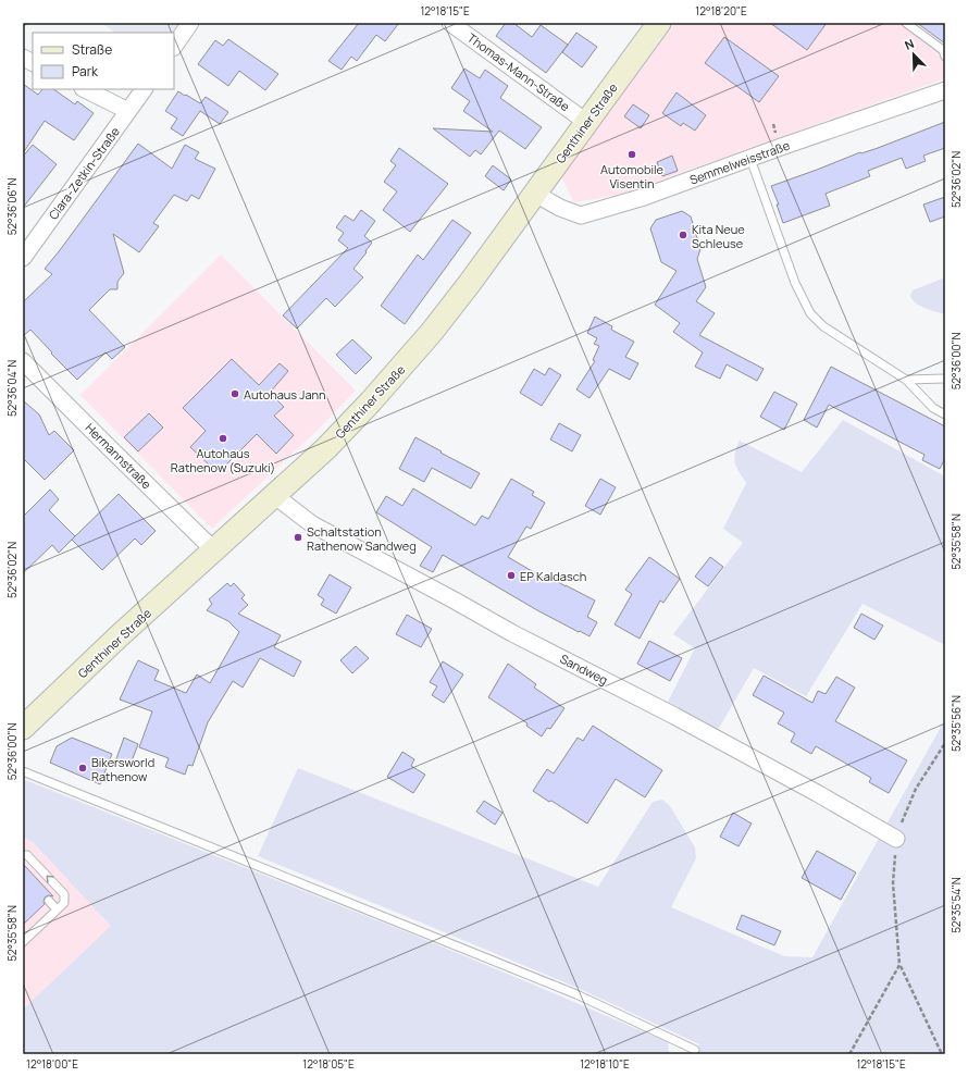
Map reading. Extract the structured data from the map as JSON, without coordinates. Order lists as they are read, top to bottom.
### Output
{
  "streets": {
    "main road": ["Genthiner Straße"],
    "street": [
      "Thomas-Mann-Straße",
      "Semmelweisstraße",
      "Clara-Zetkin-Straße",
      "Hermannstraße",
      "Sandweg"
    ]
  },
  "crossings": [
    ["Thomas-Mann-Straße", "Genthiner Straße"],
    ["Genthiner Straße", "Semmelweisstraße"],
    ["Genthiner Straße", "Hermannstraße"],
    ["Genthiner Straße", "Sandweg"]
  ],
  "places": [
    "Automobile Visentin",
    "Kita Neue Schleuse",
    "Autohaus Jann",
    "Autohaus Rathenow (Suzuki)",
    "Schaltstation Rathenow Sandweg",
    "EP Kaldasch",
    "Bikersworld Rathenow"
  ],
  "legend": ["Straße", "Park"],
  "north": "top left",
  "coordinates": [
    "12°18'15\"E",
    "12°18'20\"E",
    "52°36'02\"N",
    "52°36'06\"N",
    "52°36'00\"N",
    "52°36'04\"N",
    "52°35'58\"N",
    "52°35'56\"N",
    "52°35'54\"N",
    "12°18'00\"E",
    "12°18'05\"E",
    "12°18'10\"E"
  ]
}
